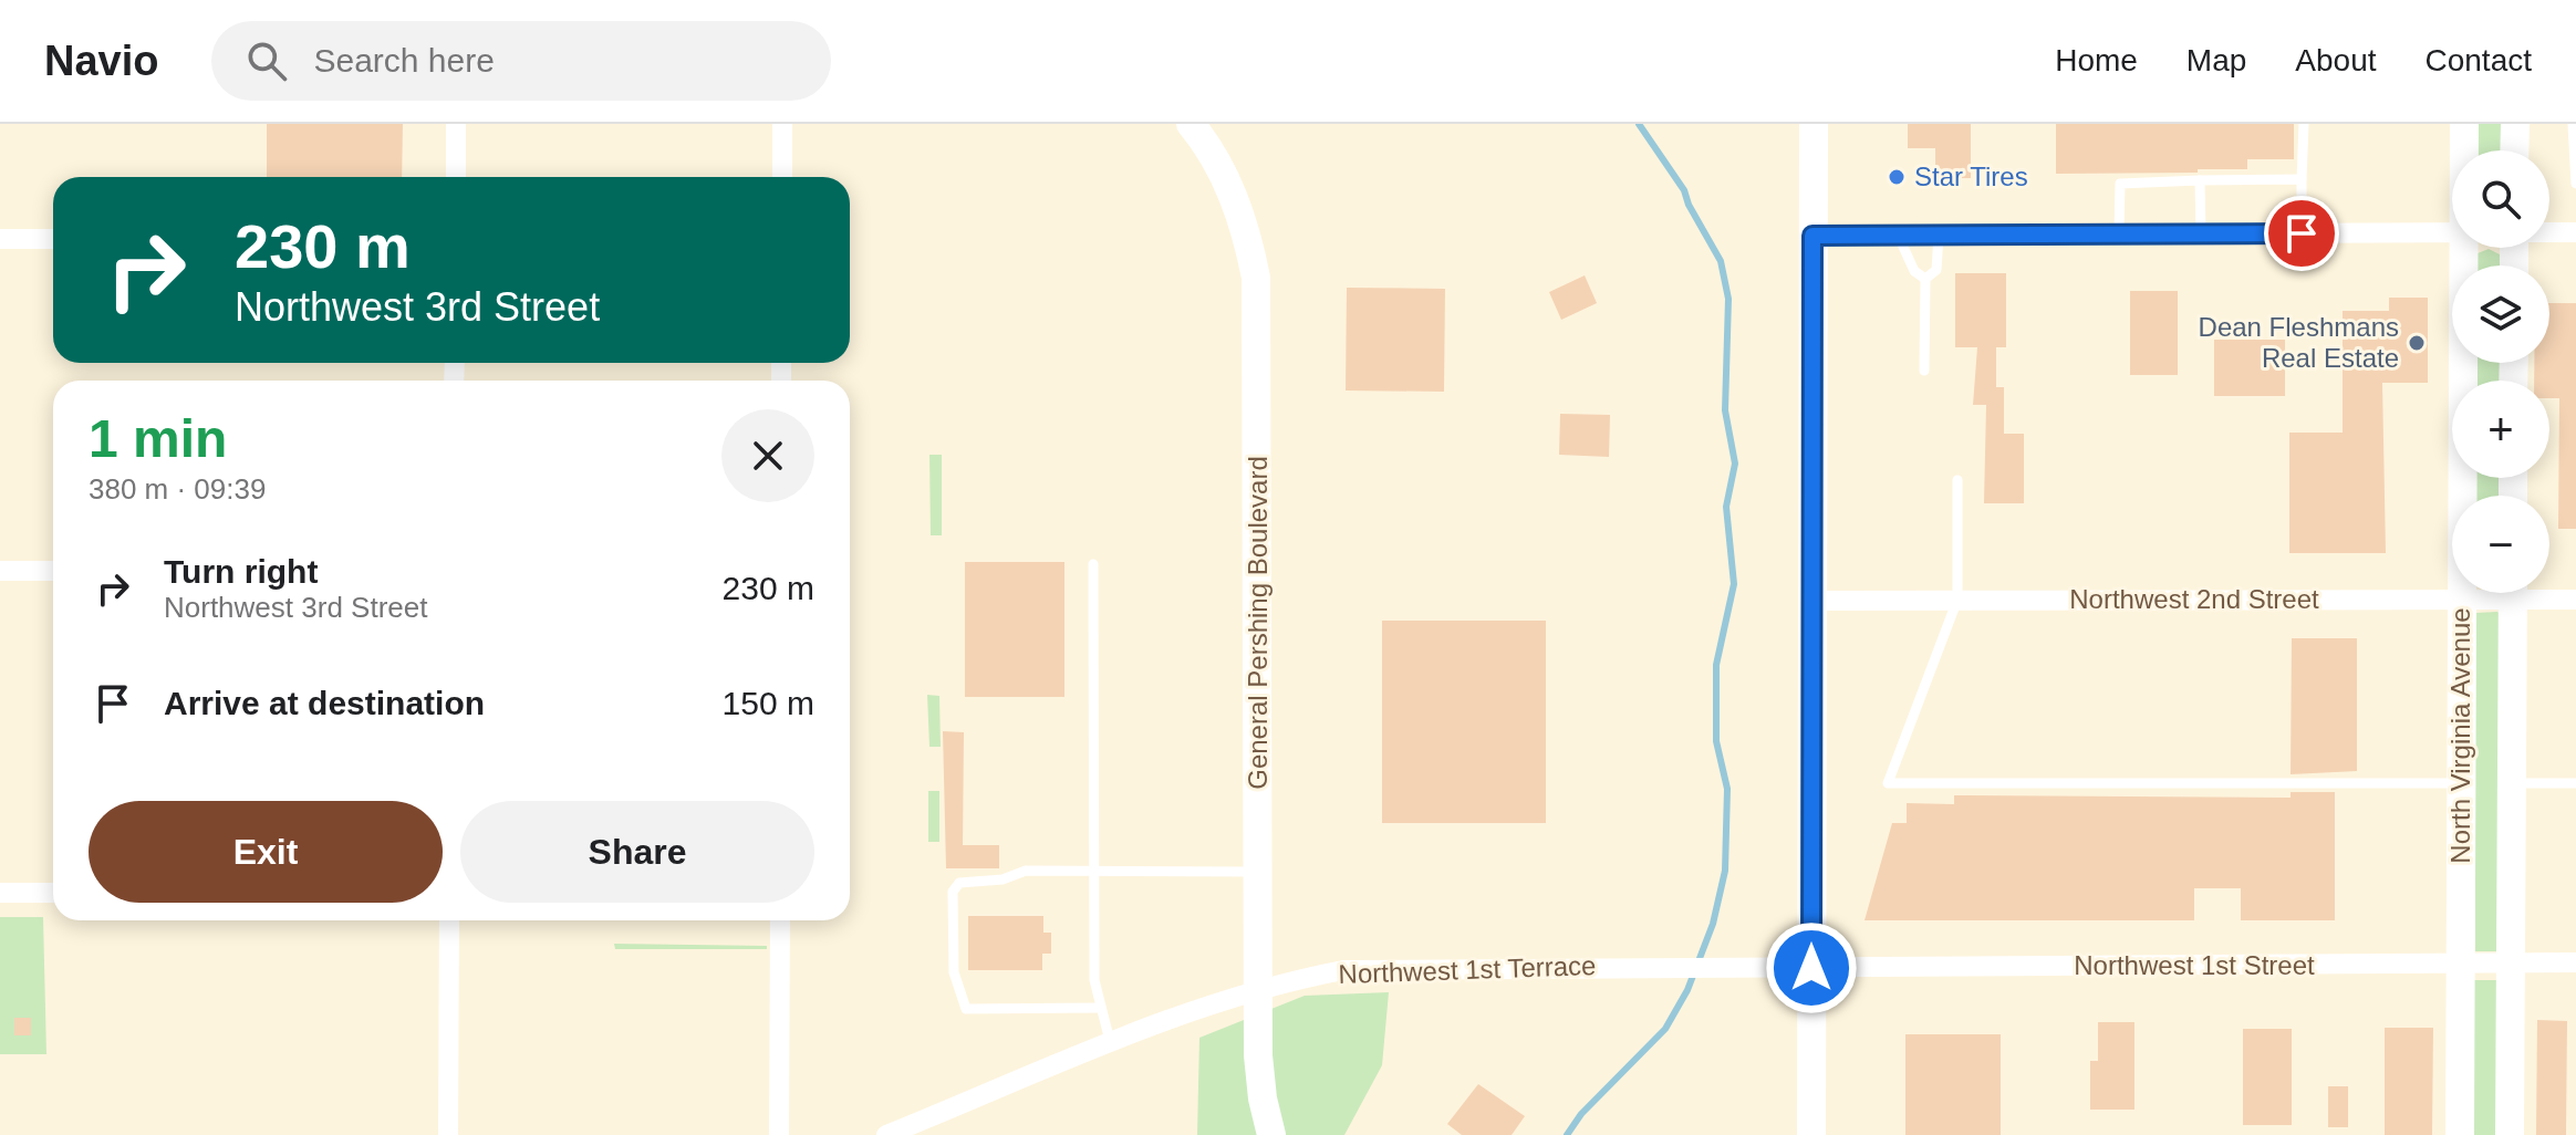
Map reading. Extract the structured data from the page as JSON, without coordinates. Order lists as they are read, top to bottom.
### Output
{
  "streets": {
    "main road": ["General Pershing Boulevard", "North Virginia Avenue"],
    "street": ["Northwest 2nd Street", "Northwest 1st Street", "Northwest 1st Terrace"]
  },
  "crossings": [
    ["Northwest 2nd Street", "North Virginia Avenue"],
    ["General Pershing Boulevard", "Northwest 1st Terrace"],
    ["North Virginia Avenue", "Northwest 1st Street"],
    ["Northwest 1st Street", "Northwest 1st Terrace"]
  ],
  "places": ["Star Tires", "Dean Fleshmans Real Estate"],
  "page": {
    "header": "Navio",
    "search": "Search here",
    "nav": [
      "Home",
      "Map",
      "About",
      "Contact"
    ],
    "map_buttons": ["+", "−"],
    "turn": ["230 m", "Northwest 3rd Street"],
    "heading": ["1 min", "380 m · 09:39"],
    "list": [
      {
        "name": "Turn right",
        "note": "Northwest 3rd Street",
        "value": "230 m"
      },
      {
        "name": "Arrive at destination",
        "value": "150 m"
      }
    ],
    "buttons": ["Exit", "Share"]
  }
}
